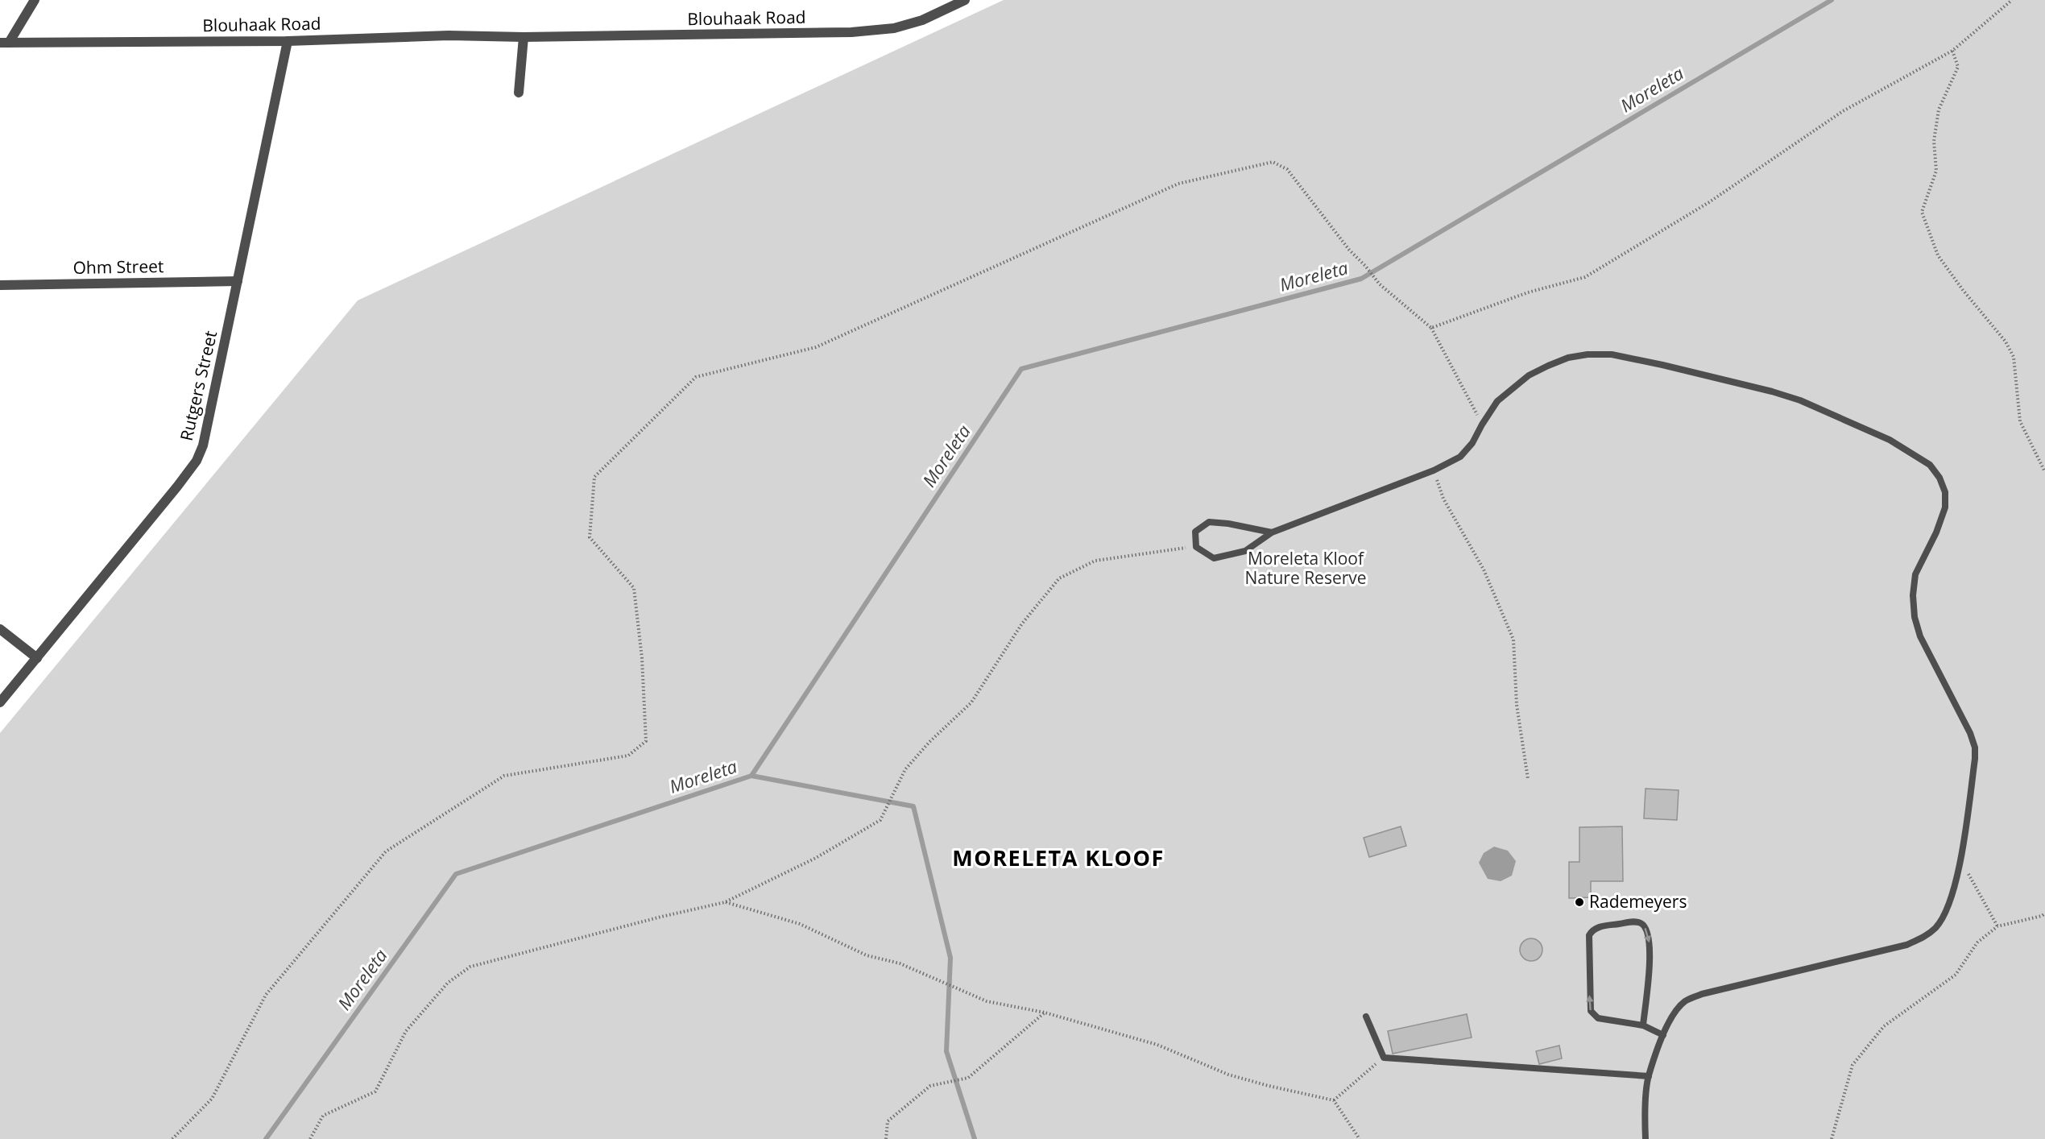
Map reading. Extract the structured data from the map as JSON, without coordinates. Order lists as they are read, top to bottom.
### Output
{
  "streets": {
    "street": ["Blouhaak Road", "Ohm Street", "Rutgers Street"]
  },
  "crossings": [
    ["Blouhaak Road", "Rutgers Street"],
    ["Ohm Street", "Rutgers Street"]
  ],
  "districts": ["MORELETA KLOOF"],
  "water": ["Moreleta"],
  "parks": ["Moreleta Kloof Nature Reserve"],
  "places": ["Rademeyers"]
}
